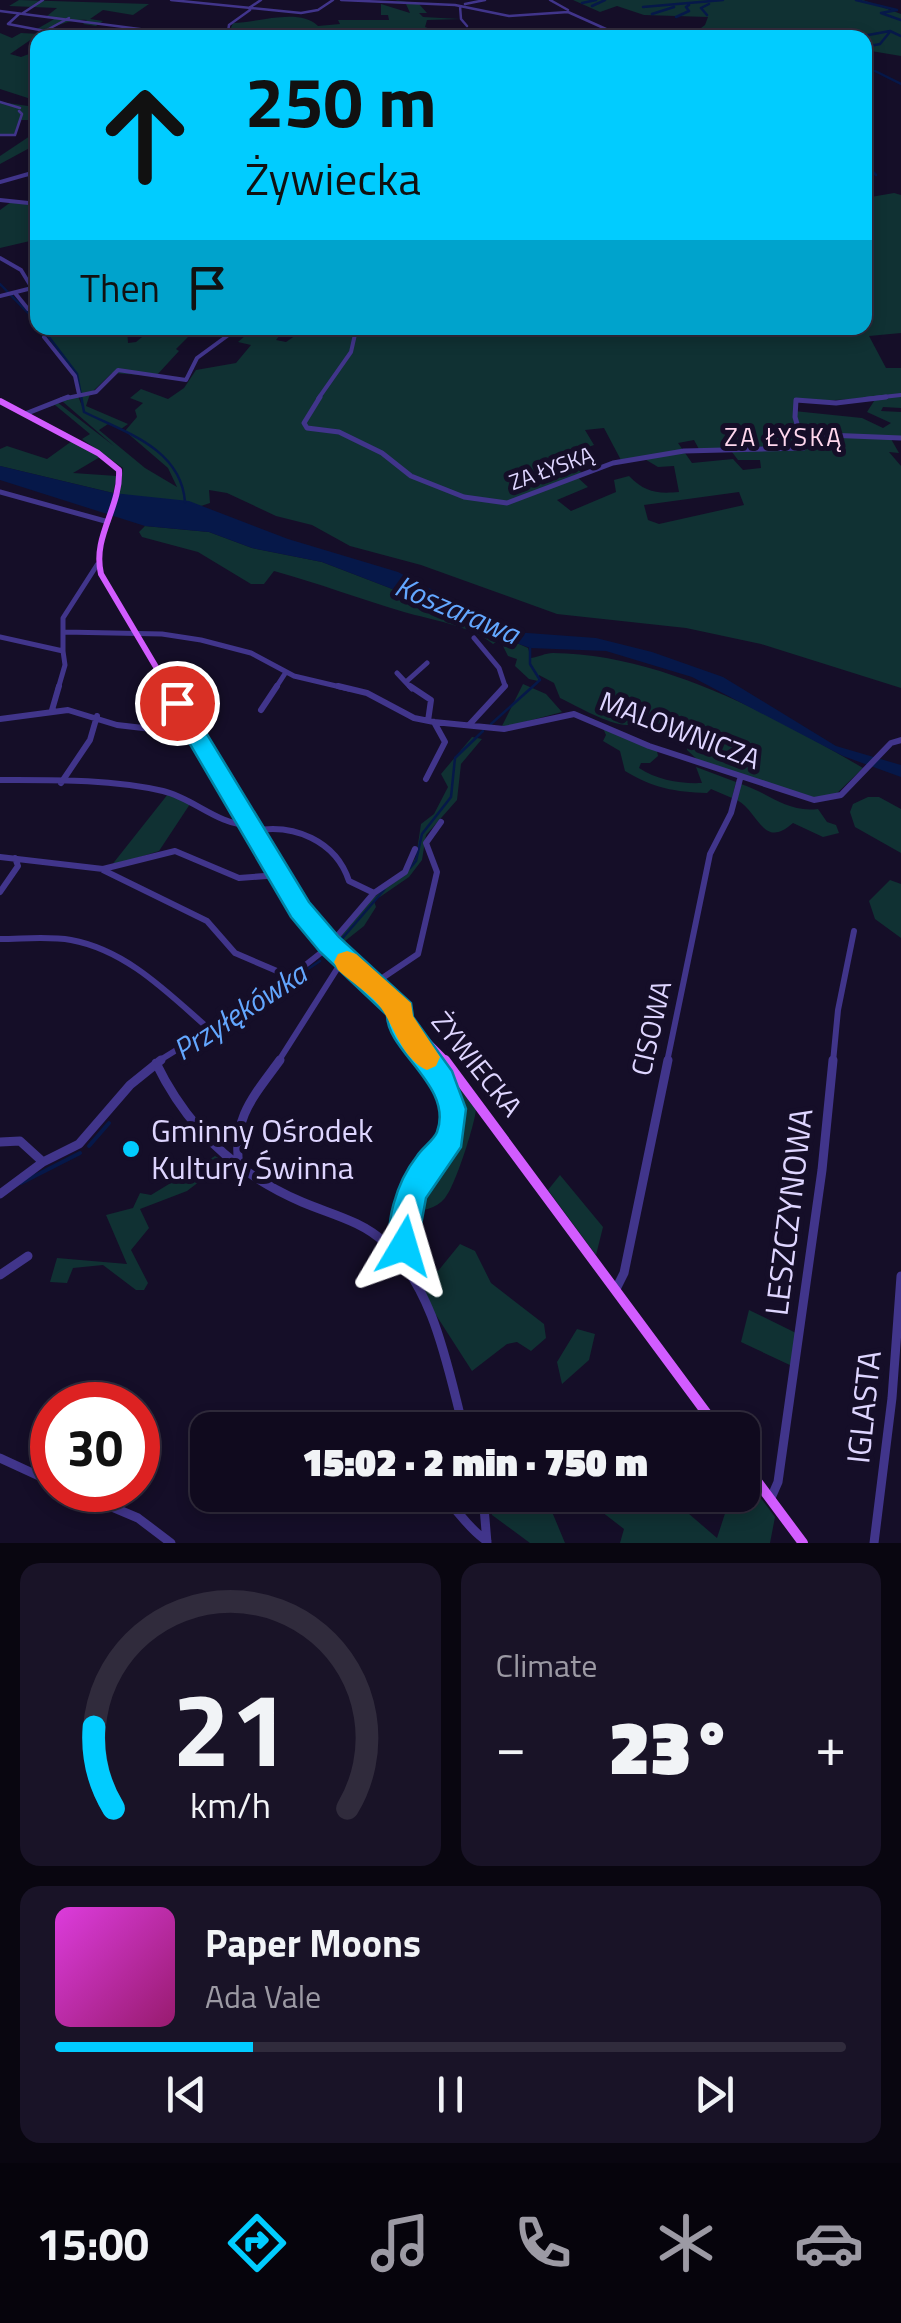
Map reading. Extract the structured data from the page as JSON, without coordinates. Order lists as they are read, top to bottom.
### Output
{
  "streets": {
    "main road": ["ŻYWIECKA"],
    "street": [
      "ZA ŁYSKĄ",
      "MALOWNICZA",
      "CISOWA",
      "LESZCZYNOWA",
      "IGLASTA"
    ]
  },
  "crossings": [
    ["MALOWNICZA", "CISOWA"],
    ["MALOWNICZA", "ŻYWIECKA"],
    ["CISOWA", "ŻYWIECKA"]
  ],
  "districts": ["ZA ŁYSKĄ"],
  "water": ["Koszarawa", "Przyłękówka"],
  "places": ["Gminny Ośrodek Kultury Świnna"],
  "page": {
    "turn": ["250 m", "Żywiecka"],
    "then": "Then",
    "limit": "30",
    "trip": "15:02 · 2 min · 750 m",
    "tile": "Climate",
    "heat": ["−", "23°", "+"],
    "song": ["Paper Moons", "Ada Vale"],
    "tabs": "15:00",
    "gauge": ["21", "km/h"]
  }
}
